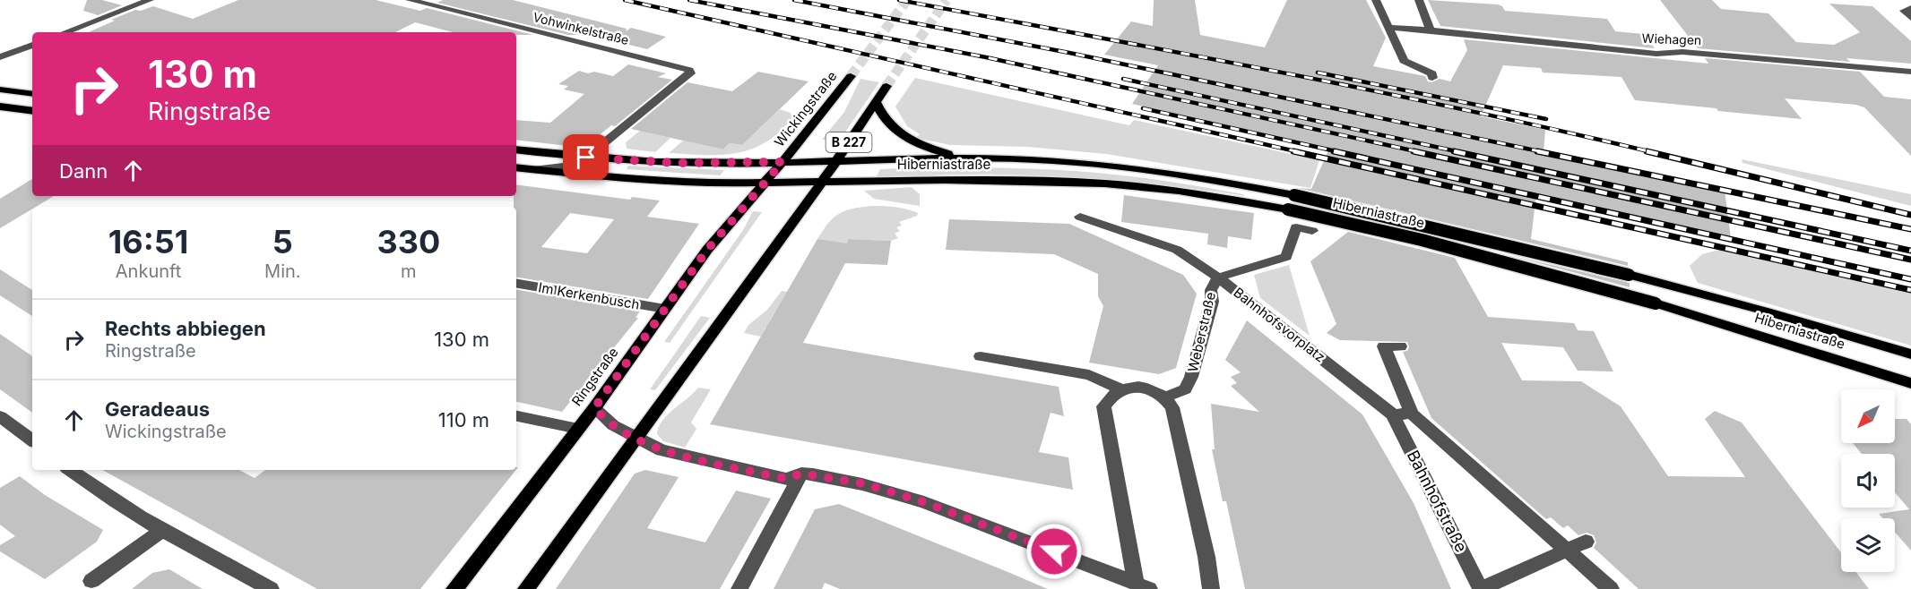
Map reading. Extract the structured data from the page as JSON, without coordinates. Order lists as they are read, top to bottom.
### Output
{
  "streets": {
    "main road": [
      "Wickingstraße",
      "B 227",
      "Hiberniastraße",
      "Ringstraße"
    ],
    "street": [
      "Vohwinkelstraße",
      "Wiehagen",
      "Im Kerkenbusch",
      "Bahnhofsvorplatz",
      "Weberstraße",
      "Bahnhofstraße"
    ]
  },
  "crossings": [
    ["Vohwinkelstraße", "B 227"],
    ["Wickingstraße", "B 227"],
    ["Wickingstraße", "Hiberniastraße"],
    ["Wickingstraße", "Ringstraße"],
    ["B 227", "Hiberniastraße"],
    ["Hiberniastraße", "Ringstraße"],
    ["Im Kerkenbusch", "Ringstraße"],
    ["Bahnhofsvorplatz", "Weberstraße"],
    ["Bahnhofsvorplatz", "Bahnhofstraße"]
  ],
  "north": "bottom left",
  "page": {
    "turn": ["130 m", "Ringstraße"],
    "then": "Dann",
    "eta": [
      "16:51",
      "Ankunft",
      "5",
      "Min.",
      "330",
      "m"
    ],
    "list": [
      {
        "name": "Rechts abbiegen",
        "note": "Ringstraße",
        "value": "130 m"
      },
      {
        "name": "Geradeaus",
        "note": "Wickingstraße",
        "value": "110 m"
      }
    ]
  }
}
